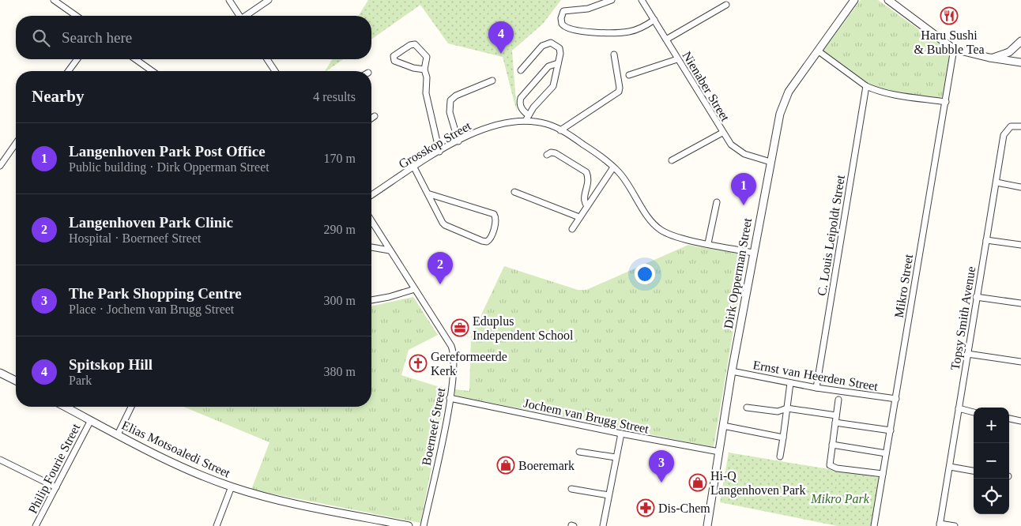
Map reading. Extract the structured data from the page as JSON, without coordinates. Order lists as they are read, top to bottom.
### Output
{
  "streets": {
    "street": [
      "Nienaber Street",
      "Grosskop Street",
      "C. Louis Leipoldt Street",
      "Dirk Opperman Street",
      "Mikro Street",
      "Topsy Smith Avenue",
      "Ernst van Heerden Street",
      "Jochem van Brugg Street",
      "Boerneef Street",
      "Elias Motsoaledi Street",
      "Philip Fourie Street"
    ]
  },
  "crossings": [
    ["Nienaber Street", "Dirk Opperman Street"],
    ["Grosskop Street", "Dirk Opperman Street"],
    ["C. Louis Leipoldt Street", "Ernst van Heerden Street"],
    ["Dirk Opperman Street", "Ernst van Heerden Street"],
    ["Dirk Opperman Street", "Jochem van Brugg Street"],
    ["Mikro Street", "Ernst van Heerden Street"],
    ["Jochem van Brugg Street", "Boerneef Street"],
    ["Elias Motsoaledi Street", "Philip Fourie Street"]
  ],
  "parks": ["Mikro Park"],
  "places": {
    "restaurant": ["Haru Sushi & Bubble Tea"],
    "office": ["Eduplus Independent School"],
    "church": ["Gereformeerde Kerk"],
    "shop": ["Boeremark", "Hi-Q Langenhoven Park"],
    "pharmacy": ["Dis-Chem"]
  },
  "page": {
    "search": "Search here",
    "pins": [
      "4",
      "1",
      "2",
      "3"
    ],
    "heading": ["Nearby", "4 results"],
    "list": [
      {
        "mark": "1",
        "name": "Langenhoven Park Post Office",
        "note": "Public building · Dirk Opperman Street",
        "value": "170 m"
      },
      {
        "mark": "2",
        "name": "Langenhoven Park Clinic",
        "note": "Hospital · Boerneef Street",
        "value": "290 m"
      },
      {
        "mark": "3",
        "name": "The Park Shopping Centre",
        "note": "Place · Jochem van Brugg Street",
        "value": "300 m"
      },
      {
        "mark": "4",
        "name": "Spitskop Hill",
        "note": "Park",
        "value": "380 m"
      }
    ],
    "map_buttons": ["+", "−"]
  }
}
